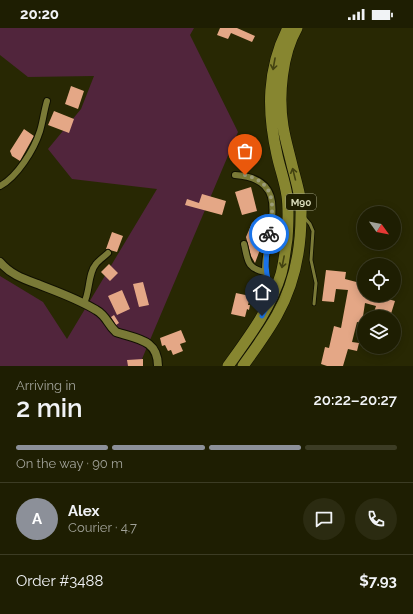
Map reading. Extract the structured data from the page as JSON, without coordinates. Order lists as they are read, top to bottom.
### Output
{
  "streets": {
    "highway": ["M90"]
  },
  "north": "bottom right",
  "page": {
    "status": "20:20",
    "heading": ["2 min", "Arriving in", "20:22–20:27"],
    "panel": [
      "Alex",
      "Courier · 4.7",
      "Order #3488",
      "$7.93"
    ],
    "bar": "On the way · 90 m",
    "round": "A"
  }
}
